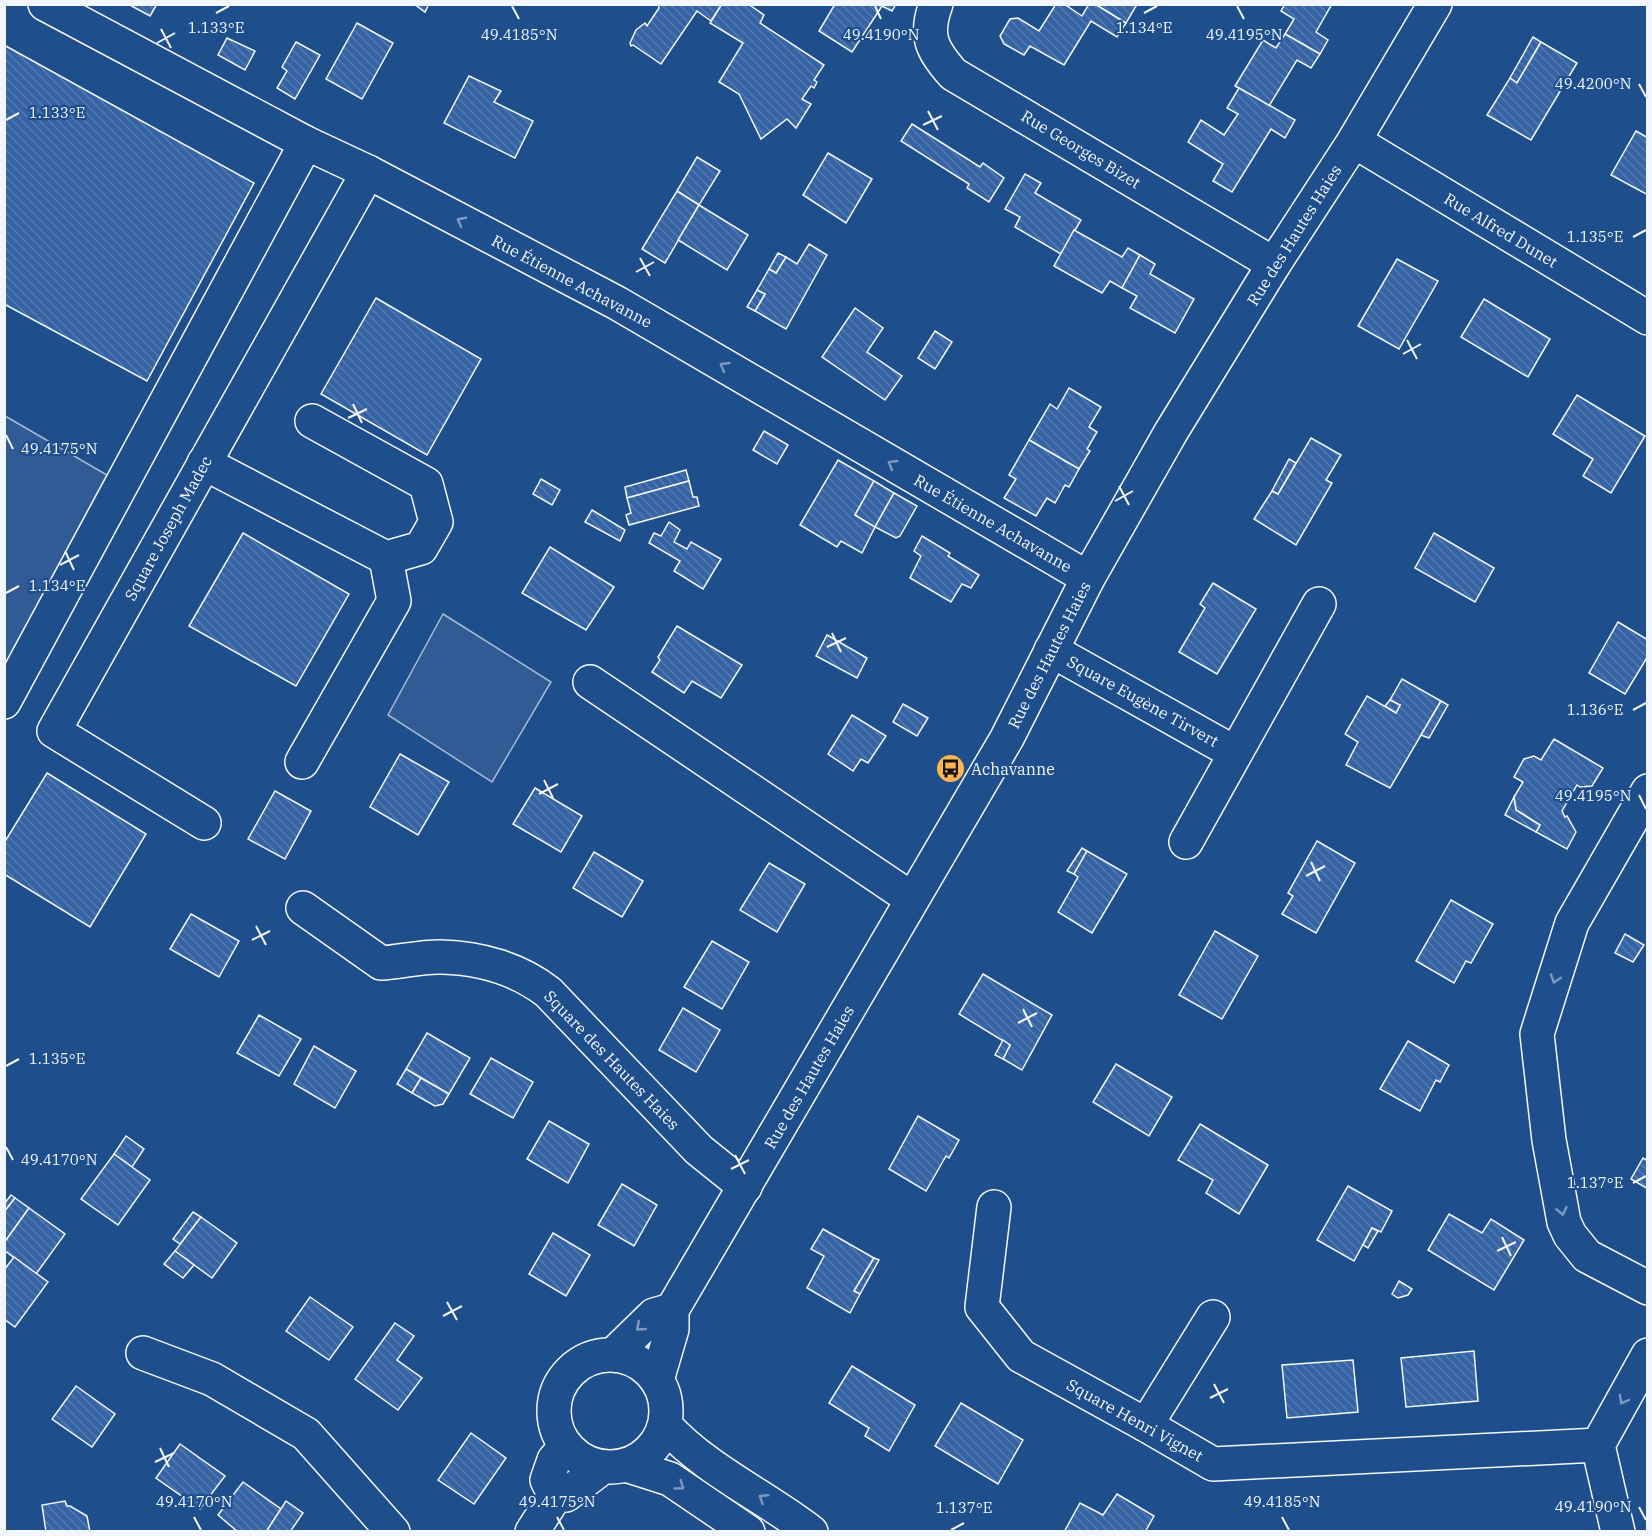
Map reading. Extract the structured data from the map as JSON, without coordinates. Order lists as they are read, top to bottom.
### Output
{
  "streets": {
    "street": [
      "Rue Georges Bizet",
      "Rue Alfred Dunet",
      "Rue des Hautes Haies",
      "Rue Étienne Achavanne",
      "Square Joseph Madec",
      "Square Eugène Tirvert",
      "Square des Hautes Haies",
      "Square Henri Vignet"
    ]
  },
  "crossings": [
    ["Rue Georges Bizet", "Rue des Hautes Haies"],
    ["Rue Alfred Dunet", "Rue des Hautes Haies"],
    ["Rue des Hautes Haies", "Rue Étienne Achavanne"],
    ["Rue des Hautes Haies", "Square Eugène Tirvert"],
    ["Rue des Hautes Haies", "Square des Hautes Haies"],
    ["Rue Étienne Achavanne", "Square Joseph Madec"]
  ],
  "one_way": ["Rue Étienne Achavanne"],
  "places": {
    "bus stop": ["Achavanne"]
  },
  "coordinates": [
    "1.133°E",
    "1.134°E",
    "49.4185°N",
    "49.4190°N",
    "49.4195°N",
    "49.4200°N",
    "1.135°E",
    "49.4175°N",
    "1.136°E",
    "49.4170°N",
    "1.137°E"
  ]
}
